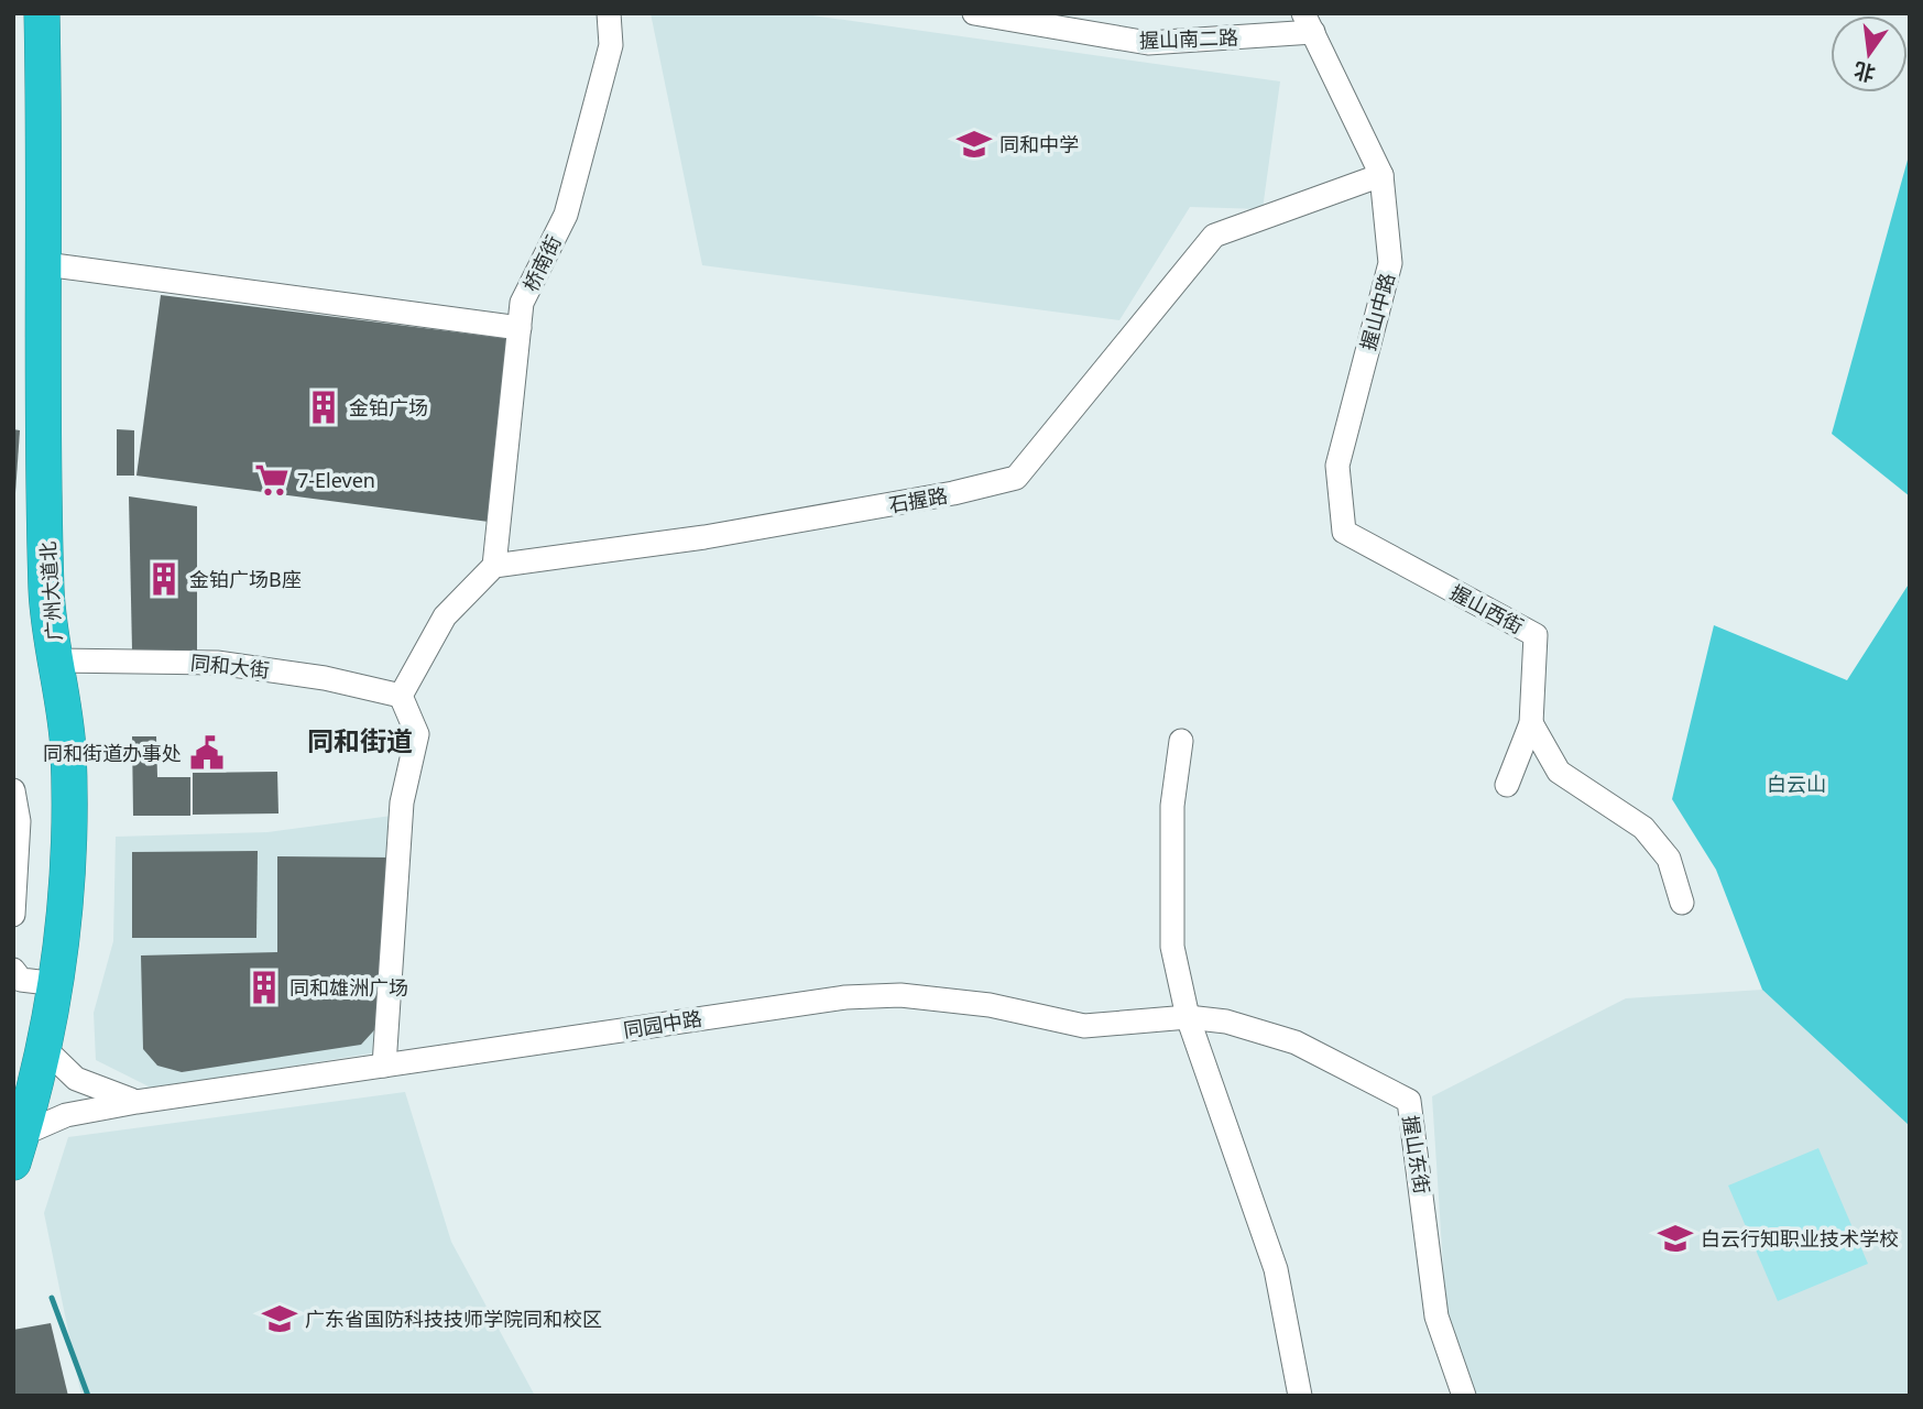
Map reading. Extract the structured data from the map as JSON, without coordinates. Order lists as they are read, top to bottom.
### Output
{
  "streets": {
    "highway": ["广州大道北"],
    "street": [
      "握山南二路",
      "桥南街",
      "握山中路",
      "石握路",
      "握山西街",
      "同和大街",
      "同园中路",
      "握山东街"
    ]
  },
  "crossings": [
    ["握山南二路", "握山中路"],
    ["桥南街", "石握路"],
    ["握山中路", "石握路"],
    ["握山中路", "握山西街"],
    ["广州大道北", "同和大街"],
    ["广州大道北", "同园中路"],
    ["同园中路", "握山东街"]
  ],
  "districts": ["同和街道"],
  "parks": ["白云山"],
  "places": {
    "school or university": ["同和中学", "白云行知职业技术学校", "广东省国防科技技师学院同和校区"],
    "building": ["金铂广场", "金铂广场B座", "同和雄洲广场"],
    "supermarket": ["7-Eleven"],
    "public building": ["同和街道办事处"]
  },
  "north": "bottom"
}
